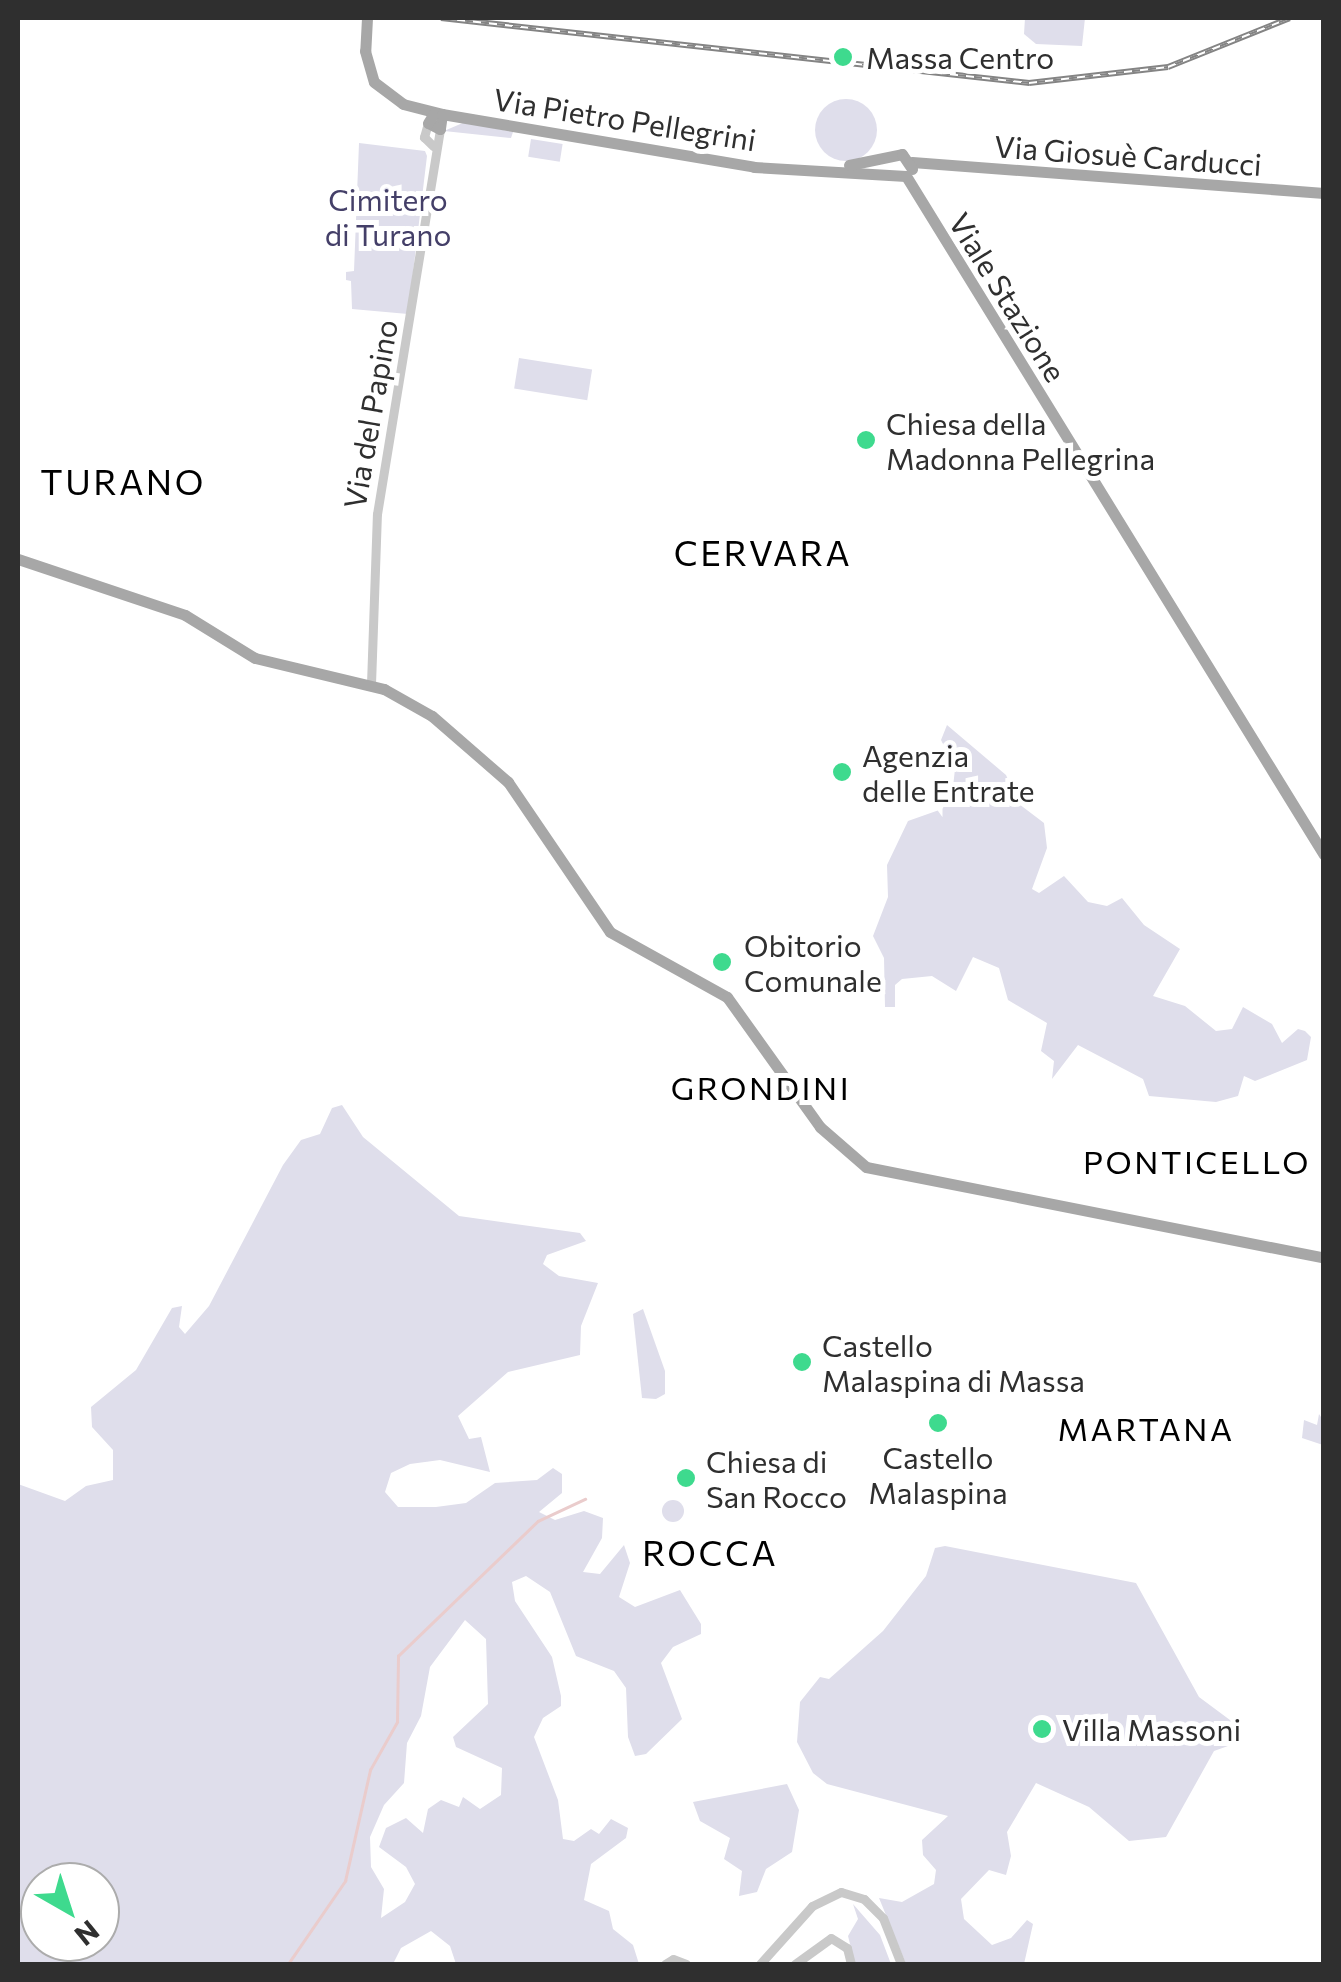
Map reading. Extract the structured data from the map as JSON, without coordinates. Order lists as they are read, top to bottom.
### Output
{
  "streets": {
    "main road": ["Via Pietro Pellegrini", "Via Giosuè Carducci", "Viale Stazione"],
    "street": ["Via del Papino"]
  },
  "crossings": [
    ["Via Pietro Pellegrini", "Via Giosuè Carducci"],
    ["Via Pietro Pellegrini", "Via del Papino"]
  ],
  "districts": [
    "TURANO",
    "CERVARA",
    "GRONDINI",
    "PONTICELLO",
    "MARTANA",
    "ROCCA"
  ],
  "parks": ["Cimitero di Turano"],
  "places": [
    "Massa Centro",
    "Chiesa della Madonna Pellegrina",
    "Agenzia delle Entrate",
    "Obitorio Comunale",
    "Castello Malaspina di Massa",
    "Castello Malaspina",
    "Chiesa di San Rocco",
    "Villa Massoni"
  ],
  "north": "bottom right"
}
